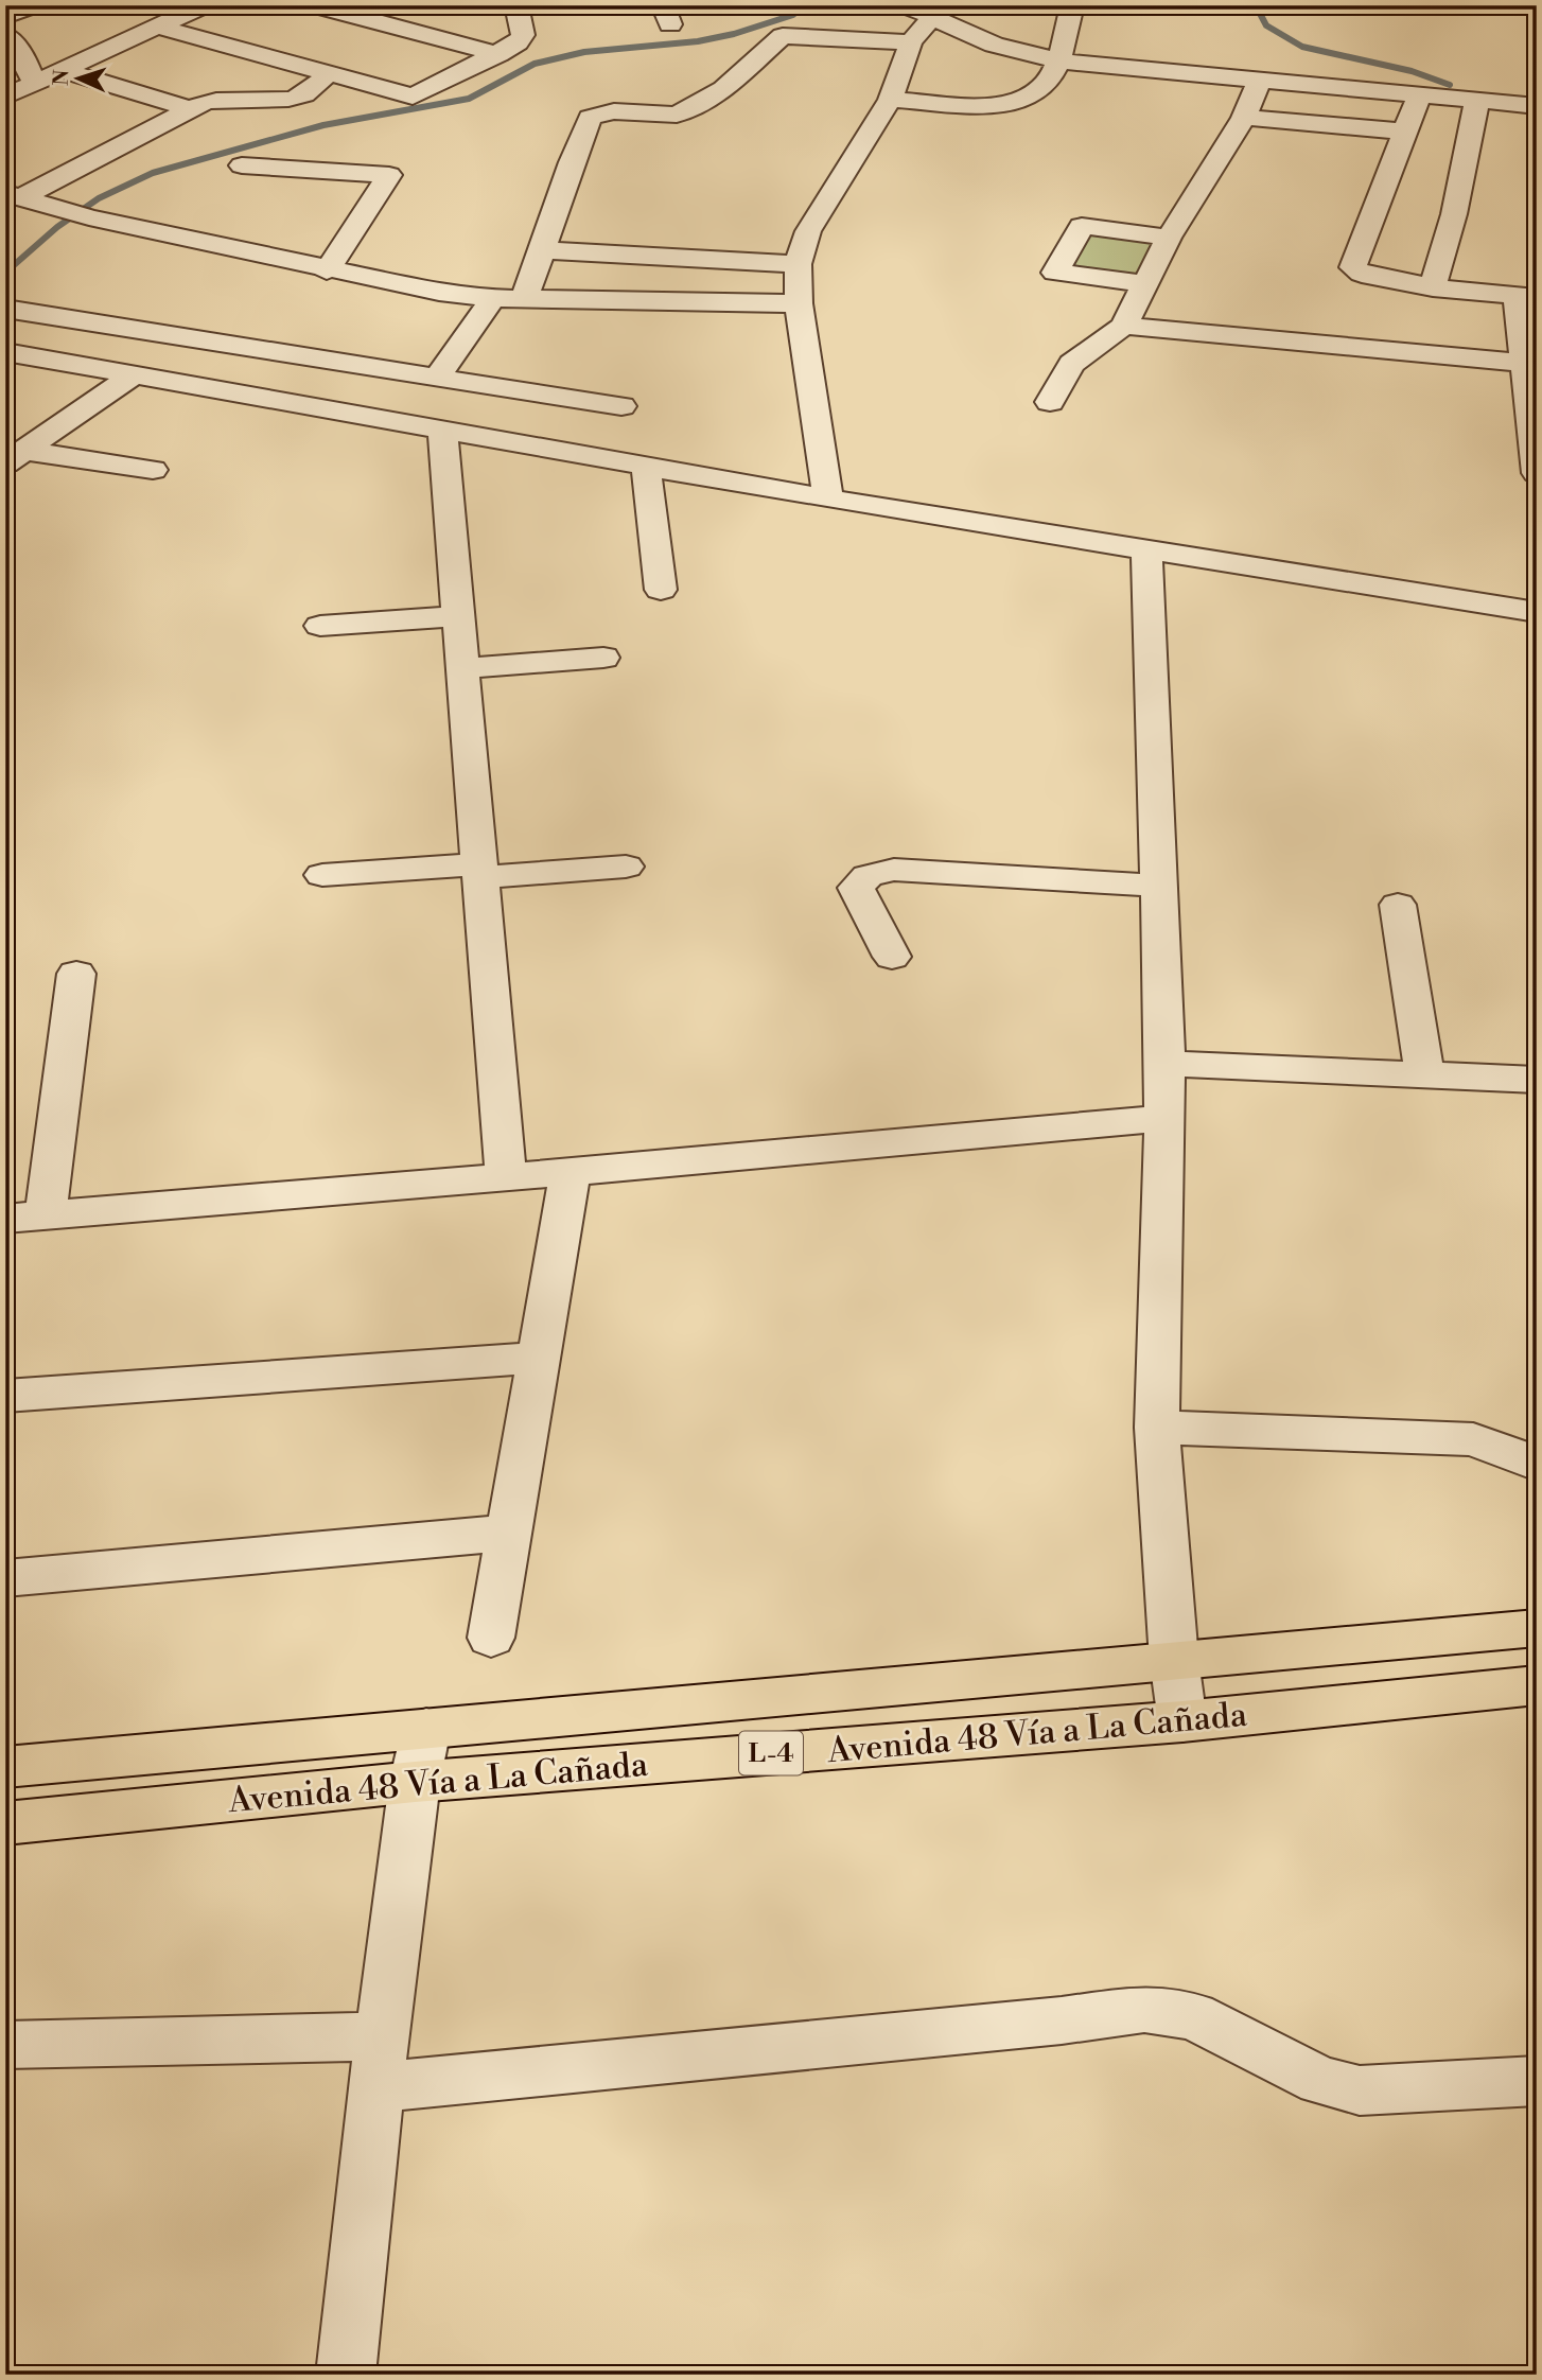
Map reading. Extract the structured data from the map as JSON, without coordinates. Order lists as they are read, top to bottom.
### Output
{
  "streets": {
    "main road": ["Avenida 48 Vía a La Cañada", "L-4"]
  },
  "north": "left"
}
